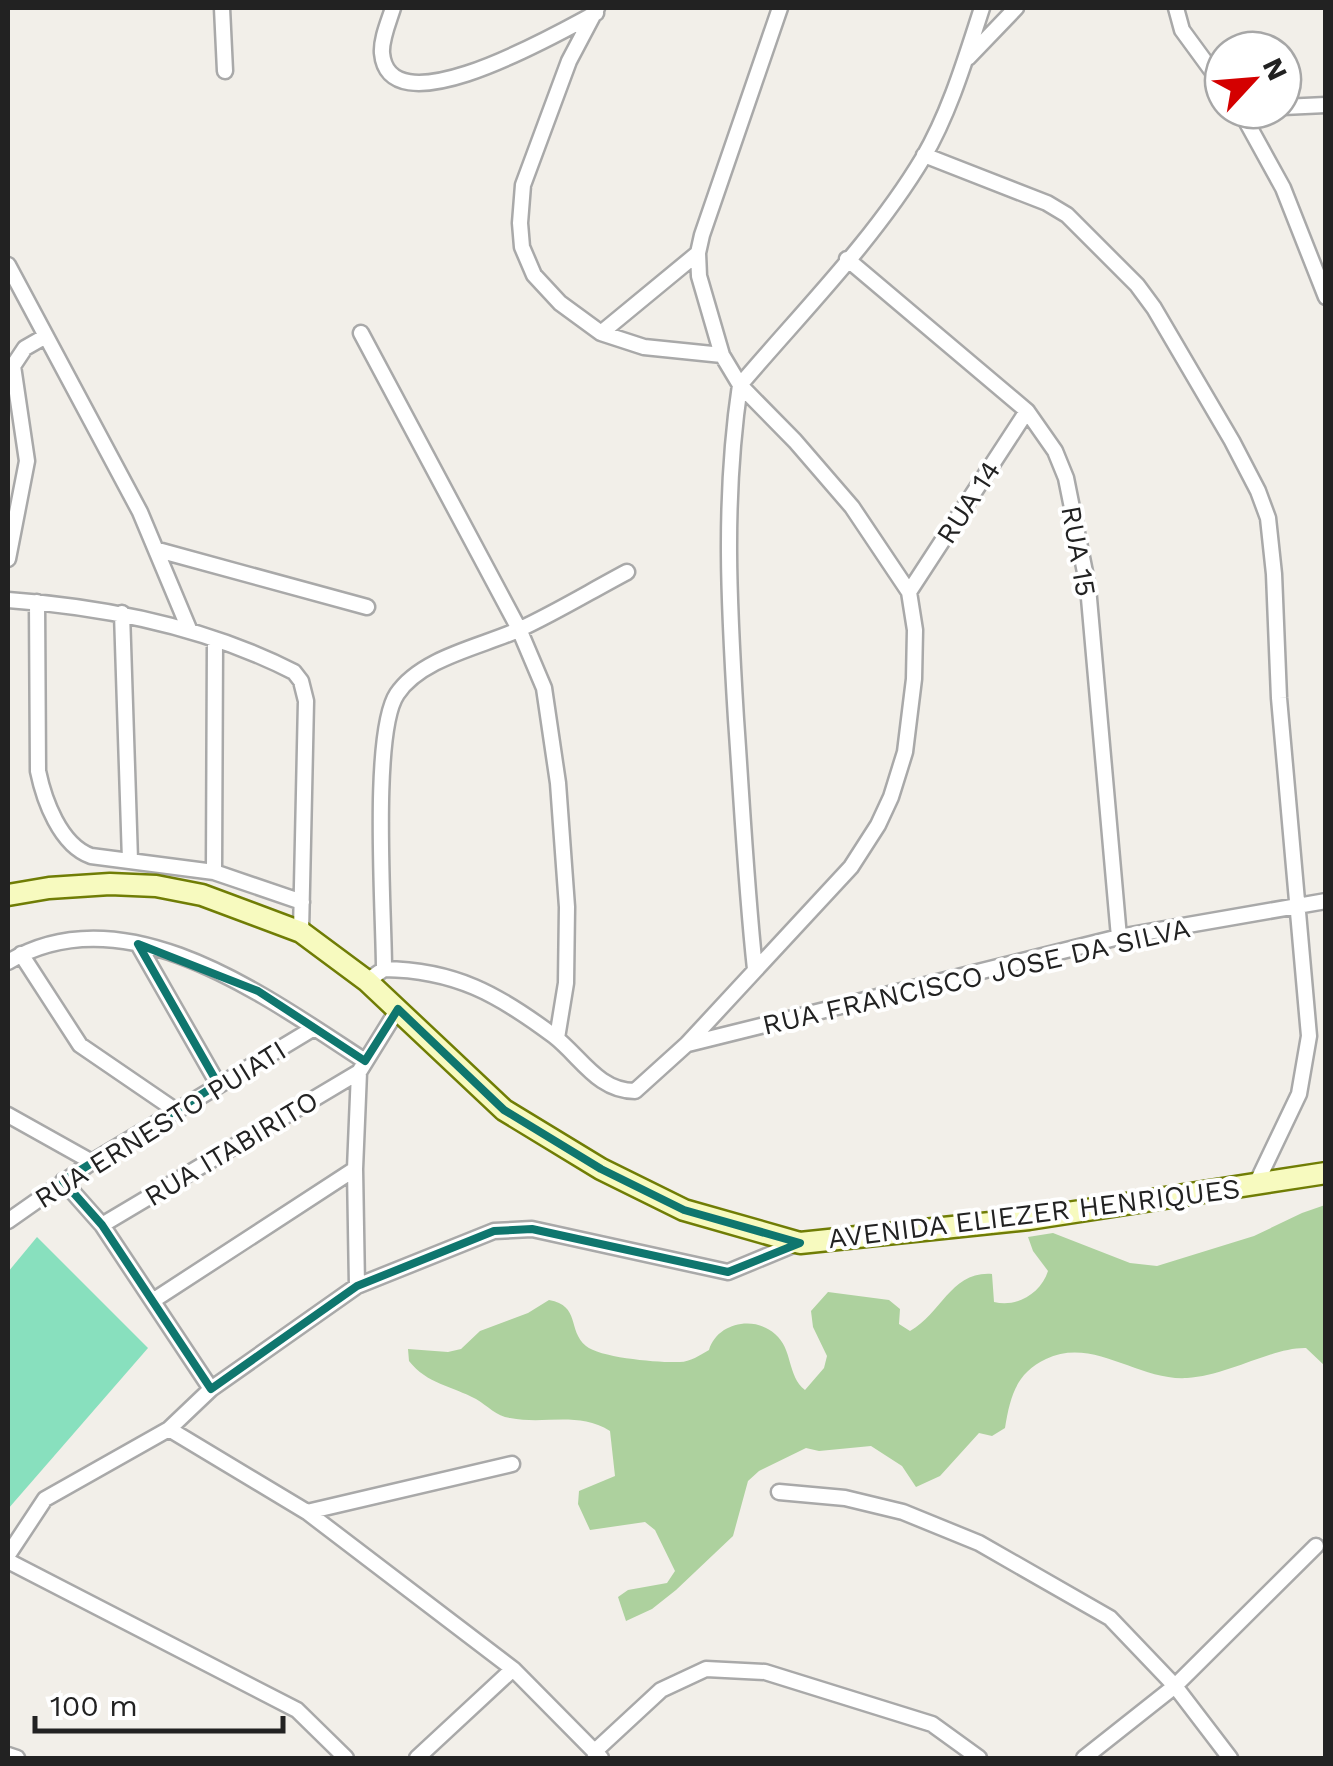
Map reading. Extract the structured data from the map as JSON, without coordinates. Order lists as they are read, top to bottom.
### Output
{
  "streets": {
    "street": [
      "RUA 14",
      "RUA 15",
      "RUA FRANCISCO JOSE DA SILVA",
      "RUA ERNESTO PUIATI",
      "RUA ITABIRITO",
      "AVENIDA ELIEZER HENRIQUES"
    ]
  },
  "crossings": [
    ["RUA 14", "RUA 15"],
    ["RUA 15", "RUA FRANCISCO JOSE DA SILVA"]
  ],
  "scale_bar": "100 m",
  "north": "top right"
}
